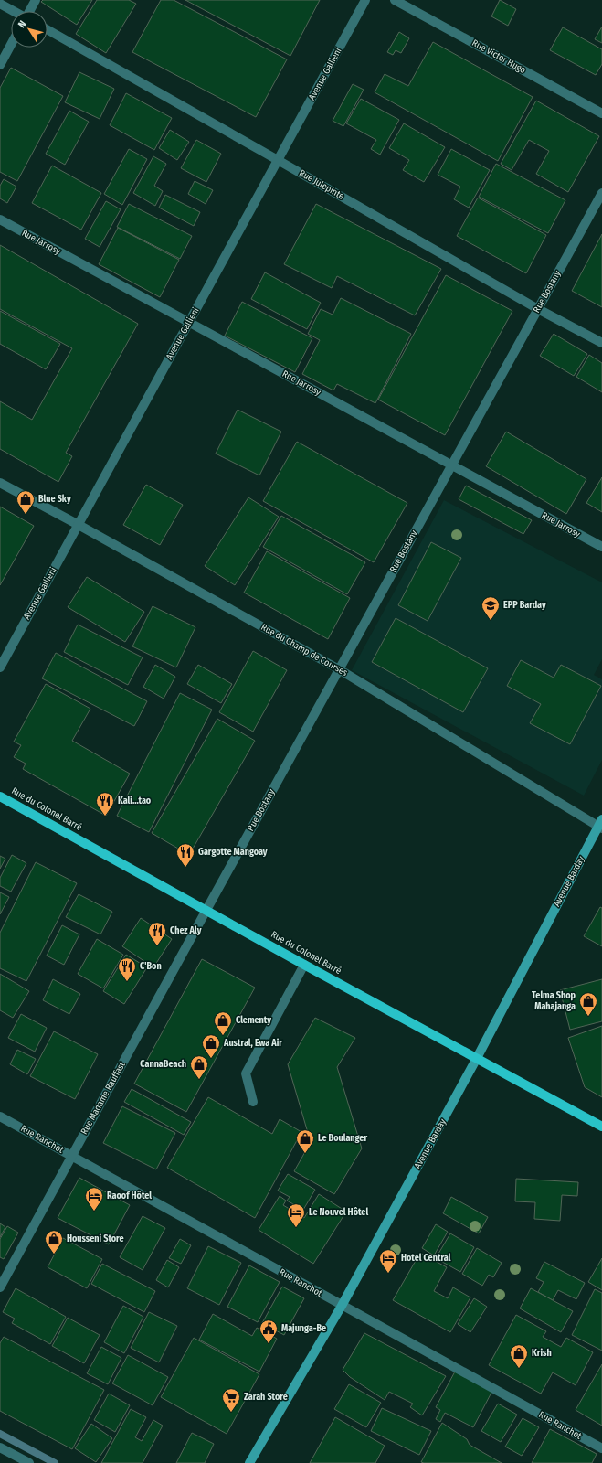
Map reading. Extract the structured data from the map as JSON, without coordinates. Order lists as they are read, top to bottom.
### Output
{
  "streets": {
    "main road": ["Rue du Colonel Barré"],
    "street": [
      "Rue Victor Hugo",
      "Avenue Gallieni",
      "Rue Julepinte",
      "Rue Jarrosy",
      "Rue Bostany",
      "Rue du Champ de Courses",
      "Avenue Barday",
      "Rue Madame Rauffast",
      "Rue Ranchot"
    ]
  },
  "crossings": [
    ["Avenue Gallieni", "Rue Julepinte"],
    ["Avenue Gallieni", "Rue Jarrosy"],
    ["Avenue Gallieni", "Rue du Champ de Courses"],
    ["Rue Julepinte", "Rue Bostany"],
    ["Rue Jarrosy", "Rue Bostany"],
    ["Rue Bostany", "Rue du Champ de Courses"],
    ["Rue Bostany", "Rue du Colonel Barré"],
    ["Rue Bostany", "Rue Madame Rauffast"],
    ["Rue du Champ de Courses", "Avenue Barday"],
    ["Rue du Colonel Barré", "Avenue Barday"],
    ["Rue du Colonel Barré", "Rue Madame Rauffast"],
    ["Avenue Barday", "Rue Ranchot"],
    ["Rue Madame Rauffast", "Rue Ranchot"]
  ],
  "places": {
    "shop": [
      "Blue Sky",
      "Telma Shop Mahajanga",
      "Clementy",
      "Austral, Ewa Air",
      "CannaBeach",
      "Le Boulanger",
      "Housseni Store",
      "Krish"
    ],
    "school or university": ["EPP Barday"],
    "restaurant": [
      "Kali...tao",
      "Gargotte Mangoay",
      "Chez Aly",
      "C'Bon"
    ],
    "hotel": ["Raoof Hôtel", "Le Nouvel Hôtel", "Hotel Central"],
    "public building": ["Majunga-Be"],
    "supermarket": ["Zarah Store"]
  },
  "north": "top left"
}
